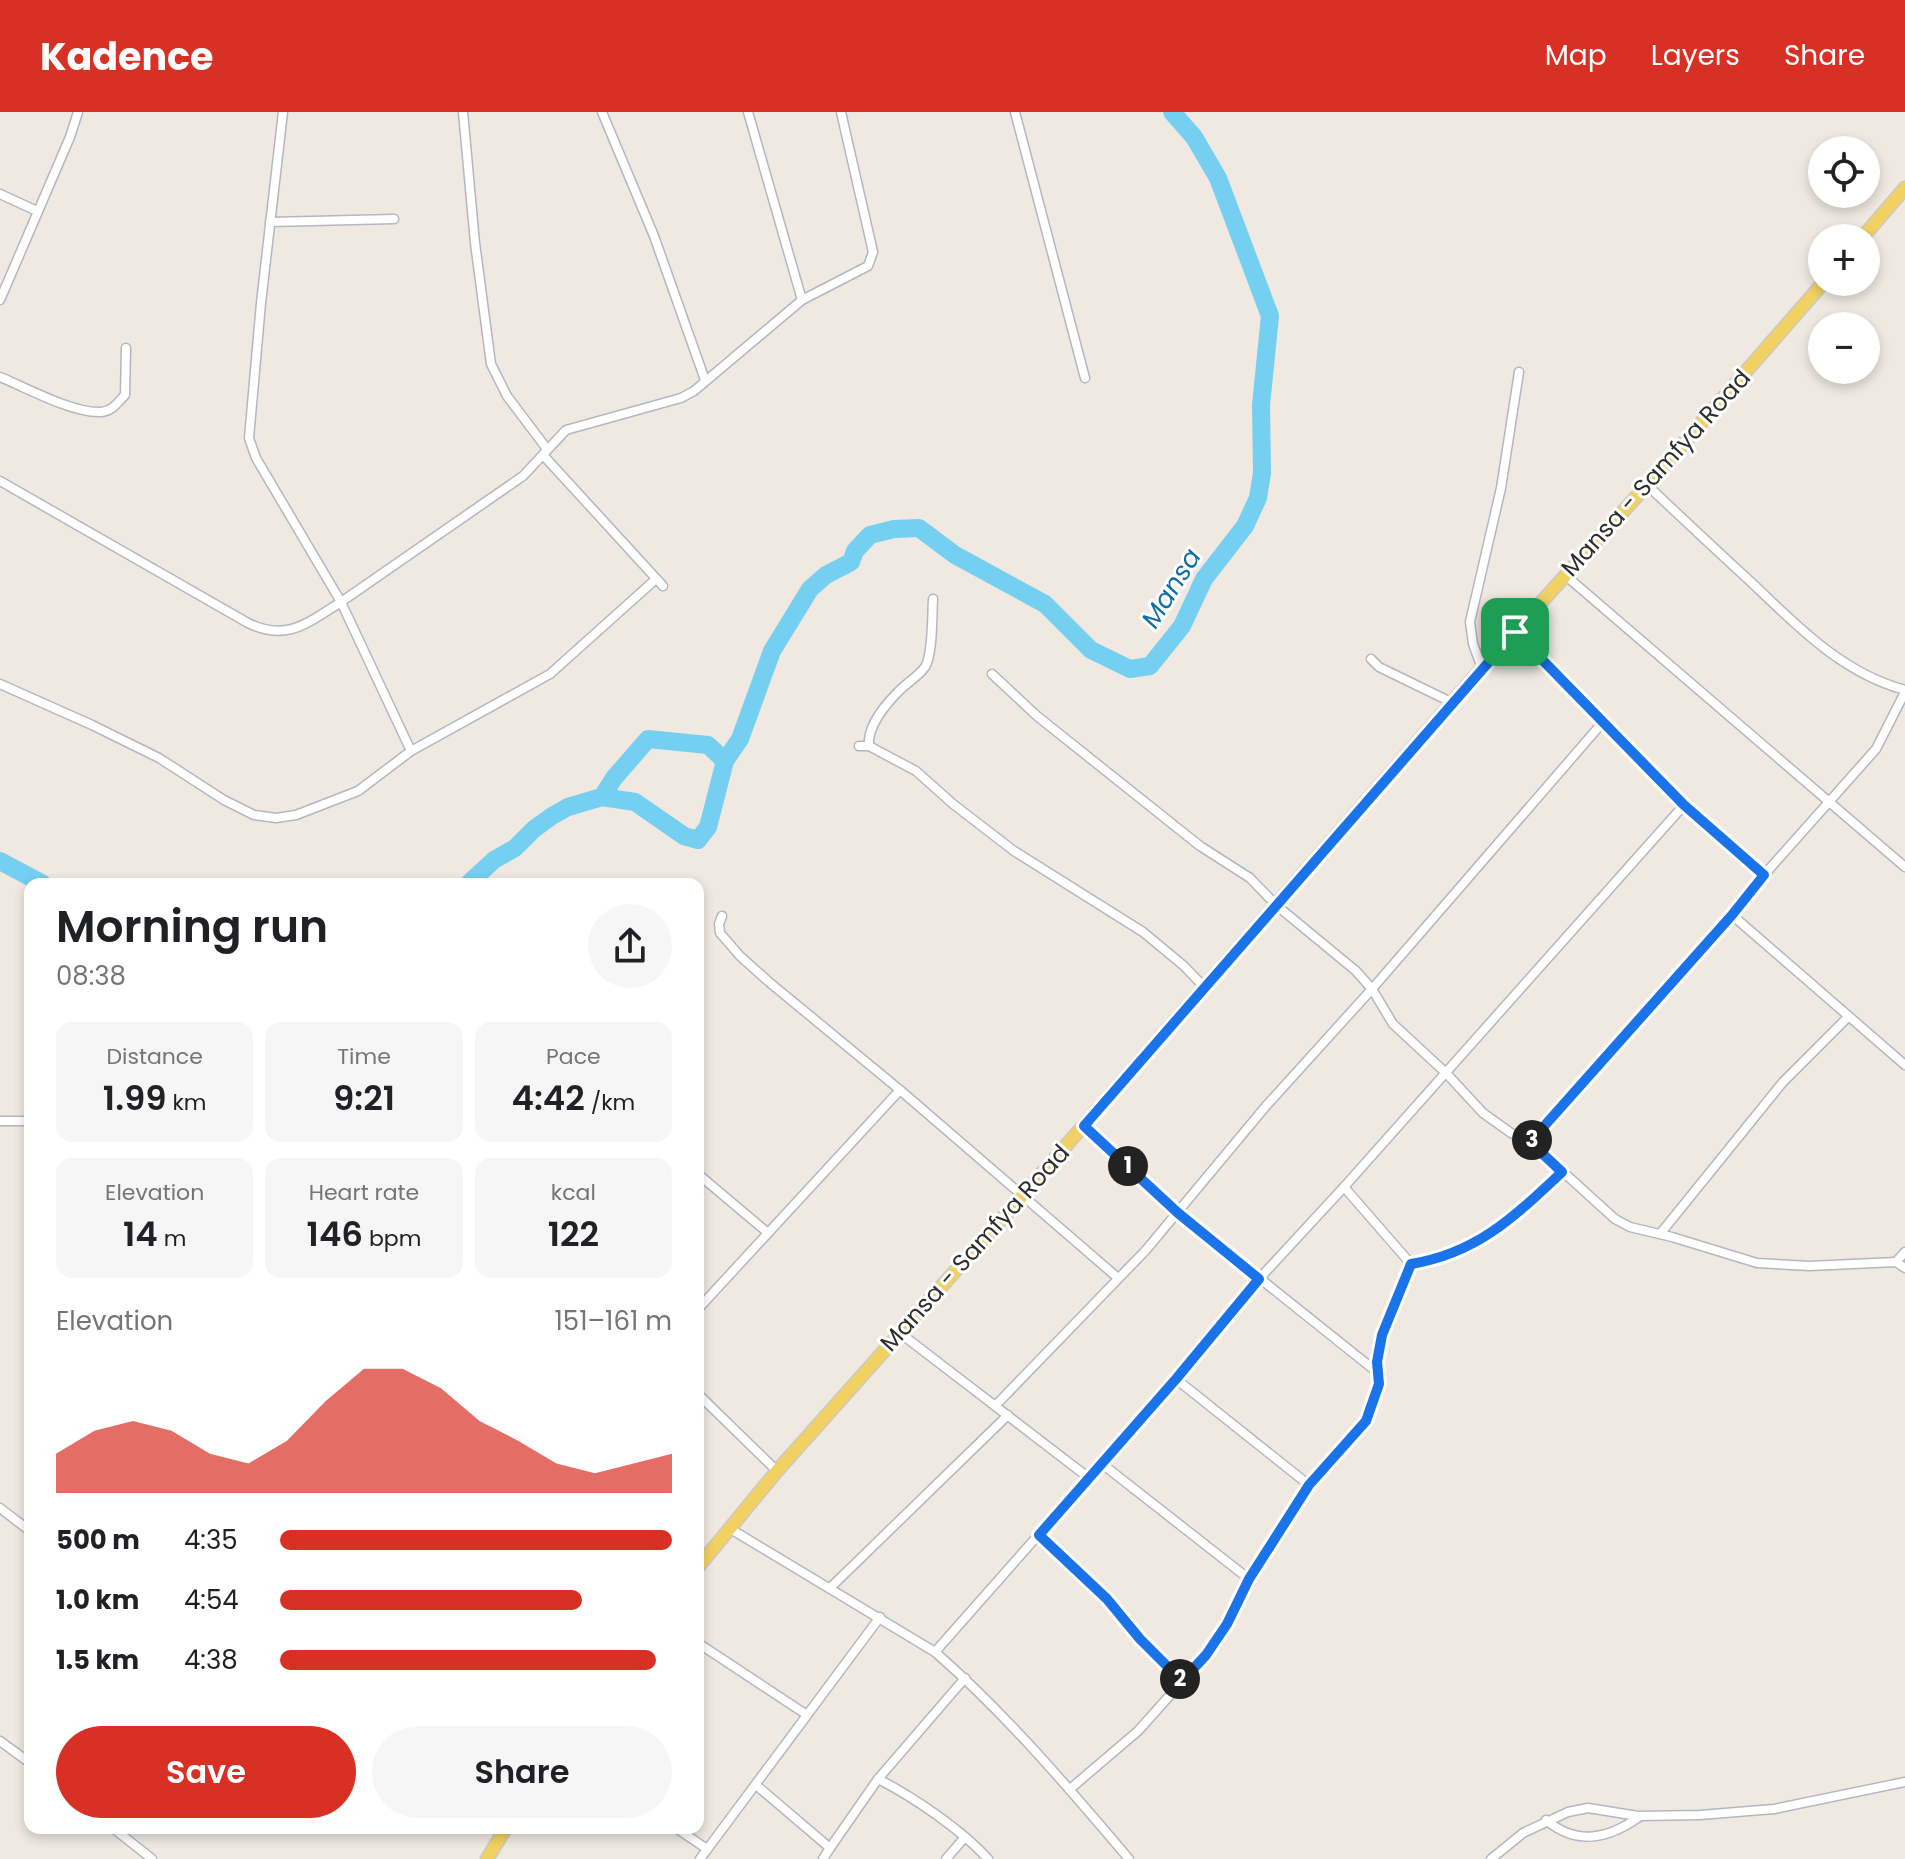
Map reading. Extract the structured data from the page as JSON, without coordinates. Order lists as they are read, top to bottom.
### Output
{
  "streets": {
    "main road": ["Mansa - Samfya Road"]
  },
  "water": ["Mansa"],
  "page": {
    "header": "Kadence",
    "nav": ["Map", "Layers", "Share"],
    "map_buttons": ["+", "−"],
    "heading": ["Morning run", "08:38"],
    "stats": [
      ["Distance", "1.99 km"],
      ["Time", "9:21"],
      ["Pace", "4:42 /km"],
      ["Elevation", "14 m"],
      ["Heart rate", "146 bpm"],
      ["kcal", "122"]
    ],
    "pins": ["3", "1", "2"],
    "chart": ["Elevation", "151–161 m"],
    "list": [
      {
        "name": "500 m",
        "note": "4:35"
      },
      {
        "name": "1.0 km",
        "note": "4:54"
      },
      {
        "name": "1.5 km",
        "note": "4:38"
      }
    ],
    "buttons": ["Save", "Share"]
  }
}
